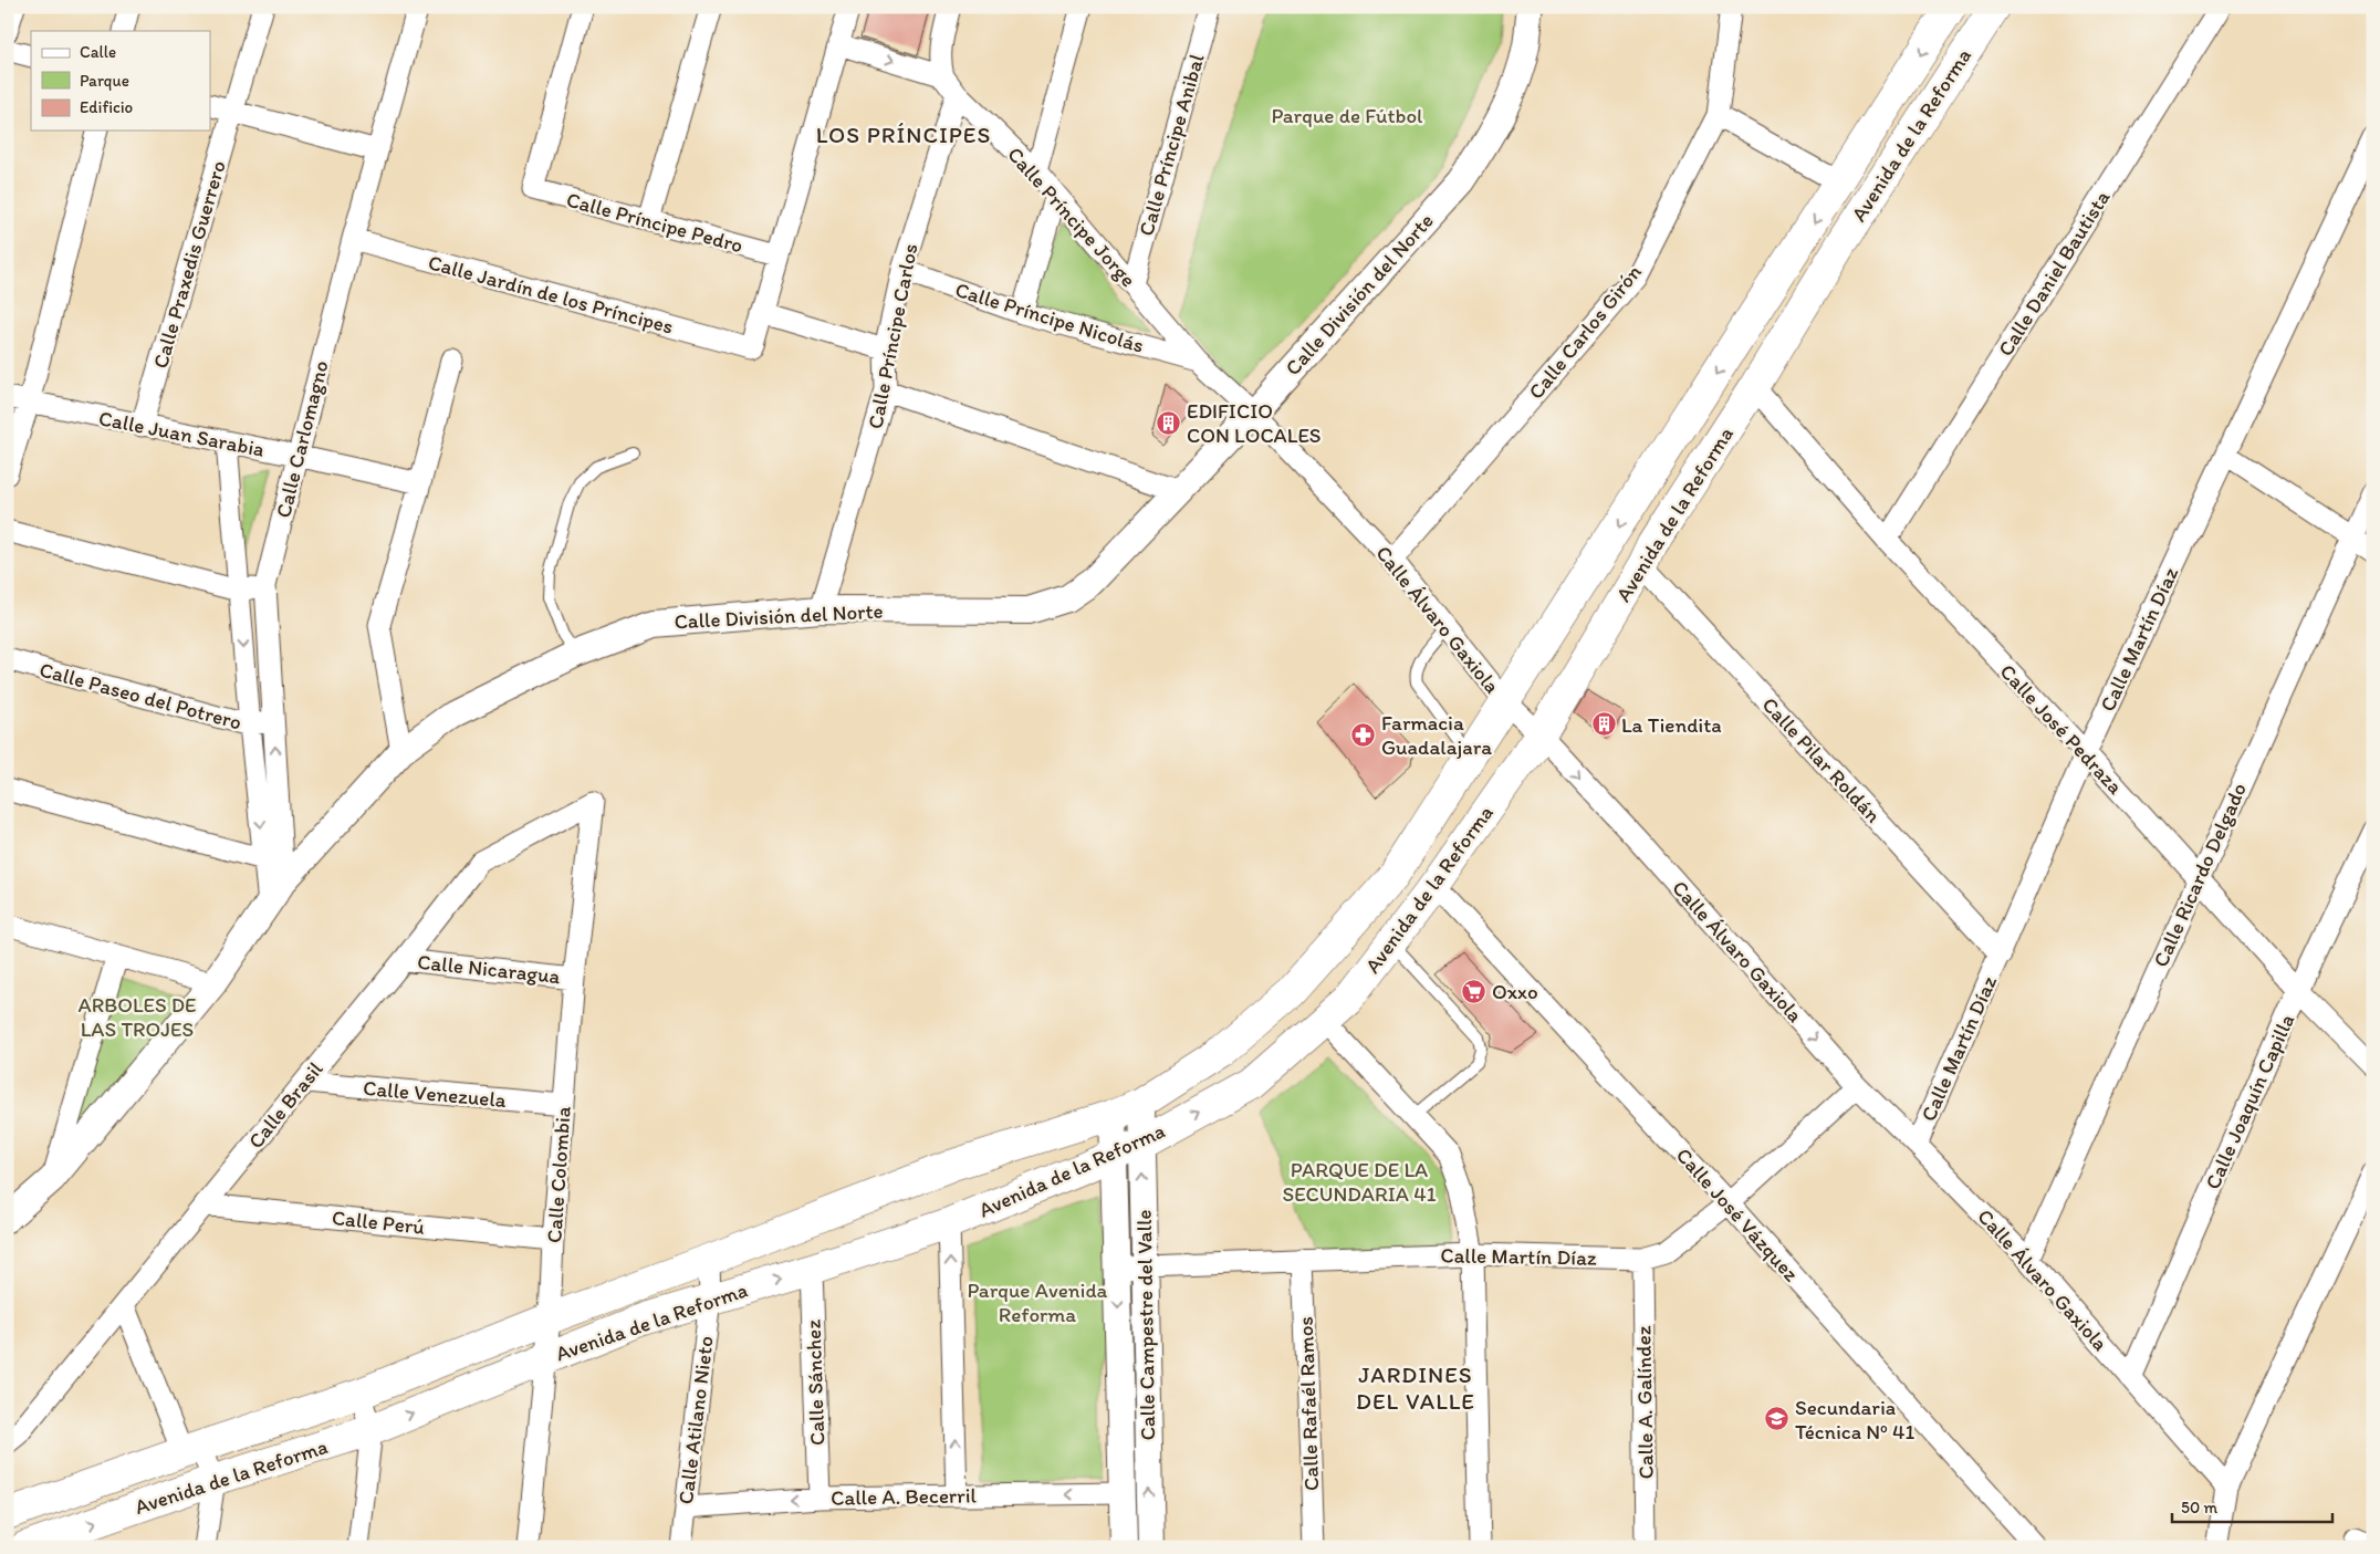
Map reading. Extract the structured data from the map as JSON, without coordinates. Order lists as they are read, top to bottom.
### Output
{
  "streets": {
    "main road": ["Avenida de la Reforma"],
    "street": [
      "Calle Príncipe Anibal",
      "Calle Príncipe Jorge",
      "Calle Príncipe Pedro",
      "Calle Praxedis Guerrero",
      "Calle Daniel Bautista",
      "Calle Jardín de los Príncipes",
      "Calle División del Norte",
      "Calle Príncipe Nicolás",
      "Calle Carlos Girón",
      "Calle Príncipe Carlos",
      "Calle Juan Sarabia",
      "Calle Carlomagno",
      "Calle Álvaro Gaxiola",
      "Calle Martín Díaz",
      "Calle Paseo del Potrero",
      "Calle José Pedraza",
      "Calle Pilar Roldán",
      "Calle Ricardo Delgado",
      "Calle Nicaragua",
      "Calle Venezuela",
      "Calle Joaquín Capilla",
      "Calle Brasil",
      "Calle Colombia",
      "Calle José Vázquez",
      "Calle Perú",
      "Calle Campestre del Valle",
      "Calle Sánchez",
      "Calle A. Galíndez",
      "Calle Rafaél Ramos",
      "Calle Atilano Nieto",
      "Calle A. Becerril"
    ]
  },
  "crossings": [
    ["Avenida de la Reforma", "Calle Álvaro Gaxiola"],
    ["Avenida de la Reforma", "Calle José Pedraza"],
    ["Avenida de la Reforma", "Calle Pilar Roldán"],
    ["Avenida de la Reforma", "Calle Colombia"],
    ["Avenida de la Reforma", "Calle José Vázquez"],
    ["Avenida de la Reforma", "Calle Campestre del Valle"],
    ["Avenida de la Reforma", "Calle Sánchez"],
    ["Avenida de la Reforma", "Calle Atilano Nieto"],
    ["Calle Príncipe Anibal", "Calle Príncipe Jorge"],
    ["Calle Príncipe Jorge", "Calle División del Norte"],
    ["Calle Príncipe Jorge", "Calle Príncipe Nicolás"],
    ["Calle Príncipe Jorge", "Calle Príncipe Carlos"],
    ["Calle Príncipe Jorge", "Calle Álvaro Gaxiola"],
    ["Calle Praxedis Guerrero", "Calle Juan Sarabia"],
    ["Calle Daniel Bautista", "Calle José Pedraza"],
    ["Calle Jardín de los Príncipes", "Calle Carlomagno"],
    ["Calle División del Norte", "Calle Príncipe Carlos"],
    ["Calle División del Norte", "Calle Carlomagno"],
    ["Calle División del Norte", "Calle Álvaro Gaxiola"],
    ["Calle Príncipe Nicolás", "Calle Príncipe Carlos"],
    ["Calle Carlos Girón", "Calle Álvaro Gaxiola"],
    ["Calle Juan Sarabia", "Calle Carlomagno"],
    ["Calle Carlomagno", "Calle Paseo del Potrero"],
    ["Calle Álvaro Gaxiola", "Calle Martín Díaz"],
    ["Calle Álvaro Gaxiola", "Calle Ricardo Delgado"],
    ["Calle Álvaro Gaxiola", "Calle Joaquín Capilla"],
    ["Calle Martín Díaz", "Calle José Pedraza"],
    ["Calle Martín Díaz", "Calle Pilar Roldán"],
    ["Calle Martín Díaz", "Calle José Vázquez"],
    ["Calle Martín Díaz", "Calle Campestre del Valle"],
    ["Calle Martín Díaz", "Calle A. Galíndez"],
    ["Calle Martín Díaz", "Calle Rafaél Ramos"],
    ["Calle José Pedraza", "Calle Ricardo Delgado"],
    ["Calle José Pedraza", "Calle Joaquín Capilla"],
    ["Calle Nicaragua", "Calle Brasil"],
    ["Calle Nicaragua", "Calle Colombia"],
    ["Calle Venezuela", "Calle Brasil"],
    ["Calle Venezuela", "Calle Colombia"],
    ["Calle Brasil", "Calle Colombia"],
    ["Calle Brasil", "Calle Perú"],
    ["Calle Colombia", "Calle Perú"],
    ["Calle Campestre del Valle", "Calle A. Becerril"],
    ["Calle Sánchez", "Calle A. Becerril"],
    ["Calle Atilano Nieto", "Calle A. Becerril"]
  ],
  "one_way": ["Calle A. Becerril"],
  "districts": ["LOS PRÍNCIPES", "JARDINES DEL VALLE"],
  "parks": [
    "Parque de Fútbol",
    "ARBOLES DE LAS TROJES",
    "PARQUE DE LA SECUNDARIA 41",
    "Parque Avenida Reforma"
  ],
  "places": {
    "building": ["EDIFICIO CON LOCALES", "La Tiendita"],
    "pharmacy": ["Farmacia Guadalajara"],
    "supermarket": ["Oxxo"],
    "school or university": ["Secundaria Técnica Nº 41"]
  },
  "legend": ["Calle", "Parque", "Edificio"],
  "scale_bar": "50 m"
}
